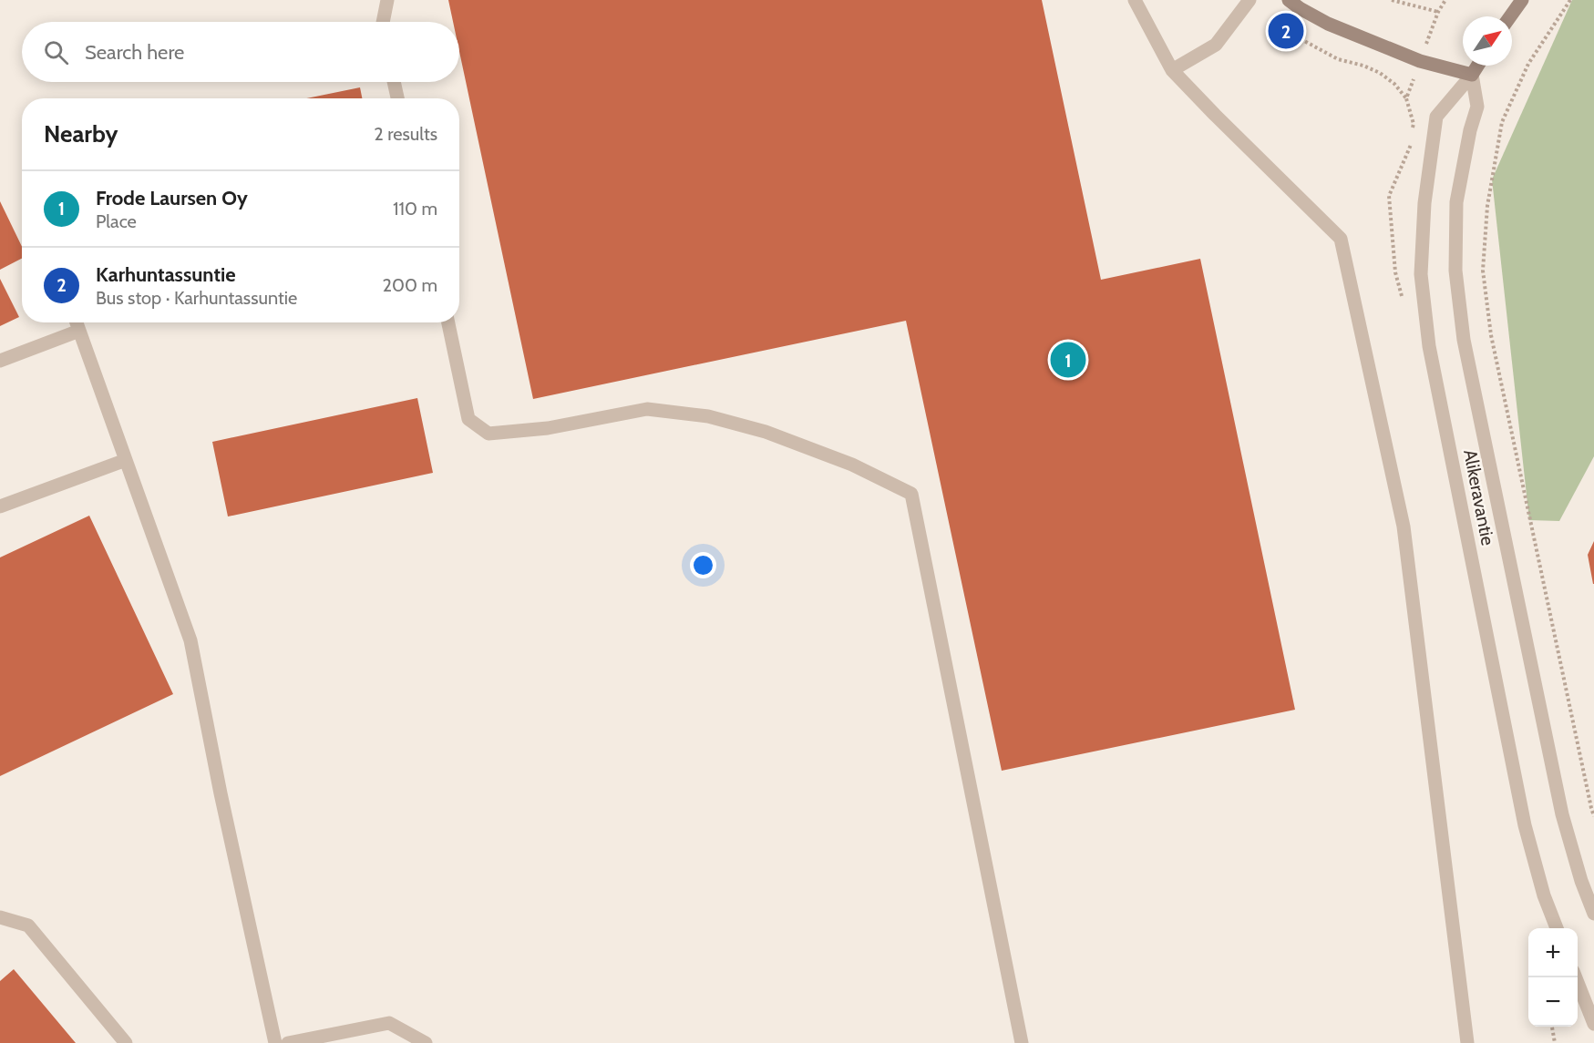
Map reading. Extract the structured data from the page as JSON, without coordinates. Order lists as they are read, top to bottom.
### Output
{
  "streets": {
    "street": ["Alikeravantie"]
  },
  "north": "top right",
  "page": {
    "pins": ["2", "1"],
    "search": "Search here",
    "heading": ["Nearby", "2 results"],
    "list": [
      {
        "mark": "1",
        "name": "Frode Laursen Oy",
        "note": "Place",
        "value": "110 m"
      },
      {
        "mark": "2",
        "name": "Karhuntassuntie",
        "note": "Bus stop · Karhuntassuntie",
        "value": "200 m"
      }
    ],
    "map_buttons": ["+", "−"]
  }
}
